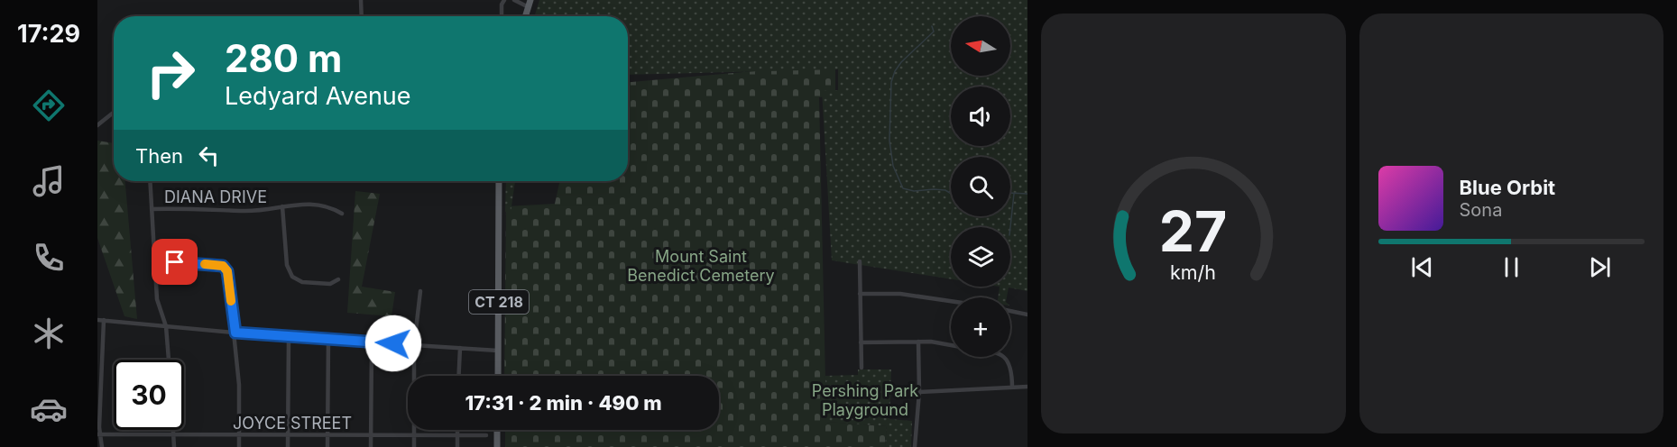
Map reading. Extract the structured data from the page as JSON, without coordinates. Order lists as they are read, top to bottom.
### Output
{
  "streets": {
    "main road": ["CT 218"],
    "street": ["DIANA DRIVE", "JOYCE STREET"]
  },
  "parks": ["Mount Saint Benedict Cemetery", "Pershing Park Playground"],
  "north": "left",
  "page": {
    "tabs": "17:29",
    "map_buttons": "+",
    "turn": ["280 m", "Ledyard Avenue"],
    "then": "Then",
    "song": ["Blue Orbit", "Sona"],
    "limit": "30",
    "trip": "17:31 · 2 min · 490 m",
    "gauge": ["27", "km/h"]
  }
}
